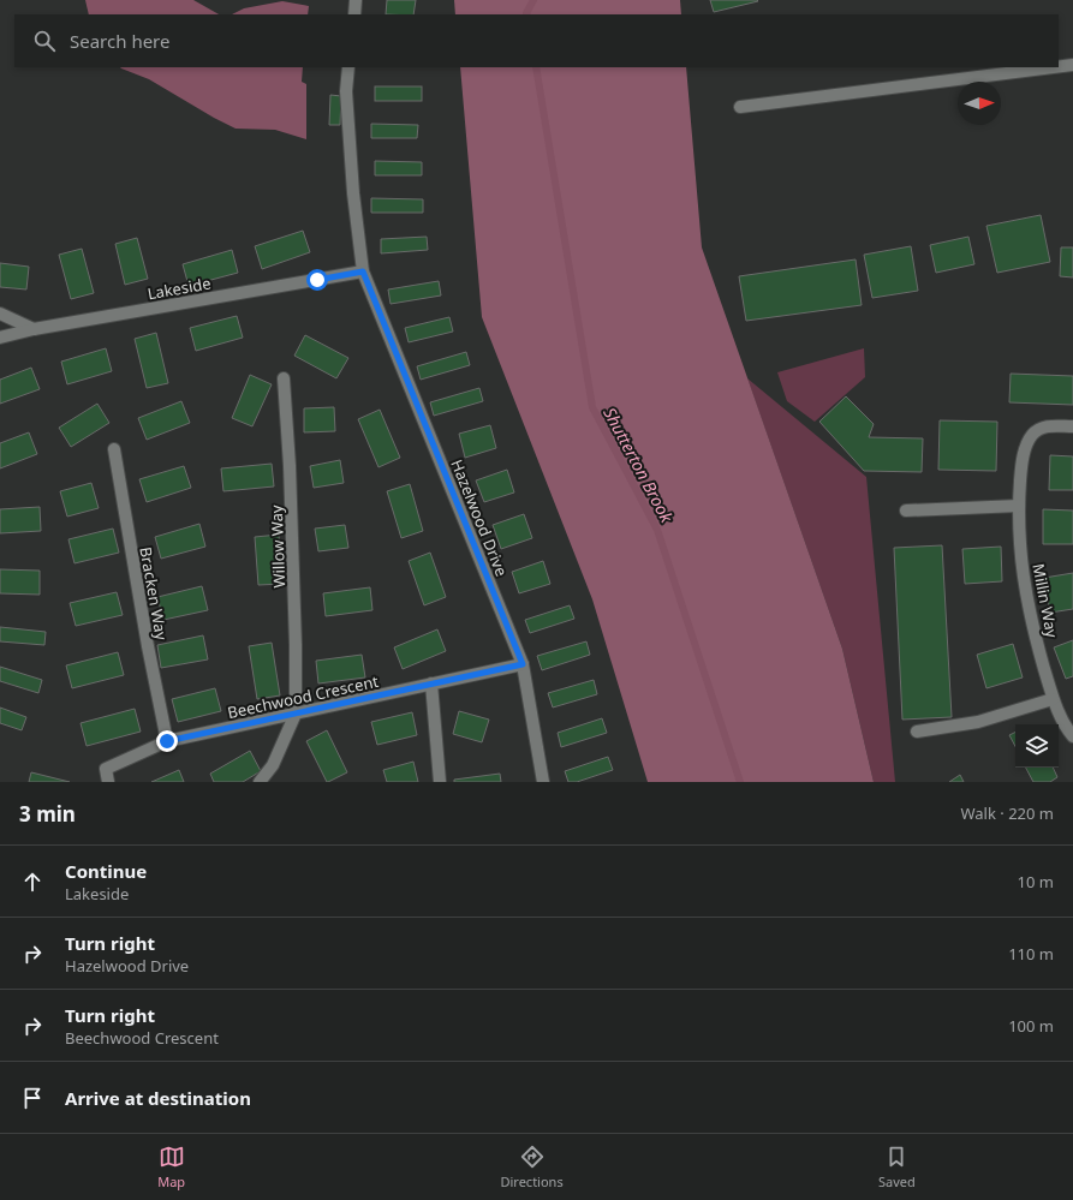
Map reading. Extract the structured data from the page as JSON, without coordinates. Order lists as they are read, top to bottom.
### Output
{
  "streets": {
    "street": [
      "Lakeside",
      "Hazelwood Drive",
      "Willow Way",
      "Bracken Way",
      "Millin Way",
      "Beechwood Crescent"
    ]
  },
  "crossings": [
    ["Lakeside", "Hazelwood Drive"],
    ["Hazelwood Drive", "Beechwood Crescent"],
    ["Willow Way", "Beechwood Crescent"],
    ["Bracken Way", "Beechwood Crescent"]
  ],
  "water": ["Shutterton Brook"],
  "north": "right",
  "page": {
    "search": "Search here",
    "heading": ["3 min", "Walk · 220 m"],
    "list": [
      ["Continue", "Lakeside", "10 m"],
      ["Turn right", "Hazelwood Drive", "110 m"],
      ["Turn right", "Beechwood Crescent", "100 m"],
      "Arrive at destination"
    ],
    "nav": ["Map", "Directions", "Saved"]
  }
}
